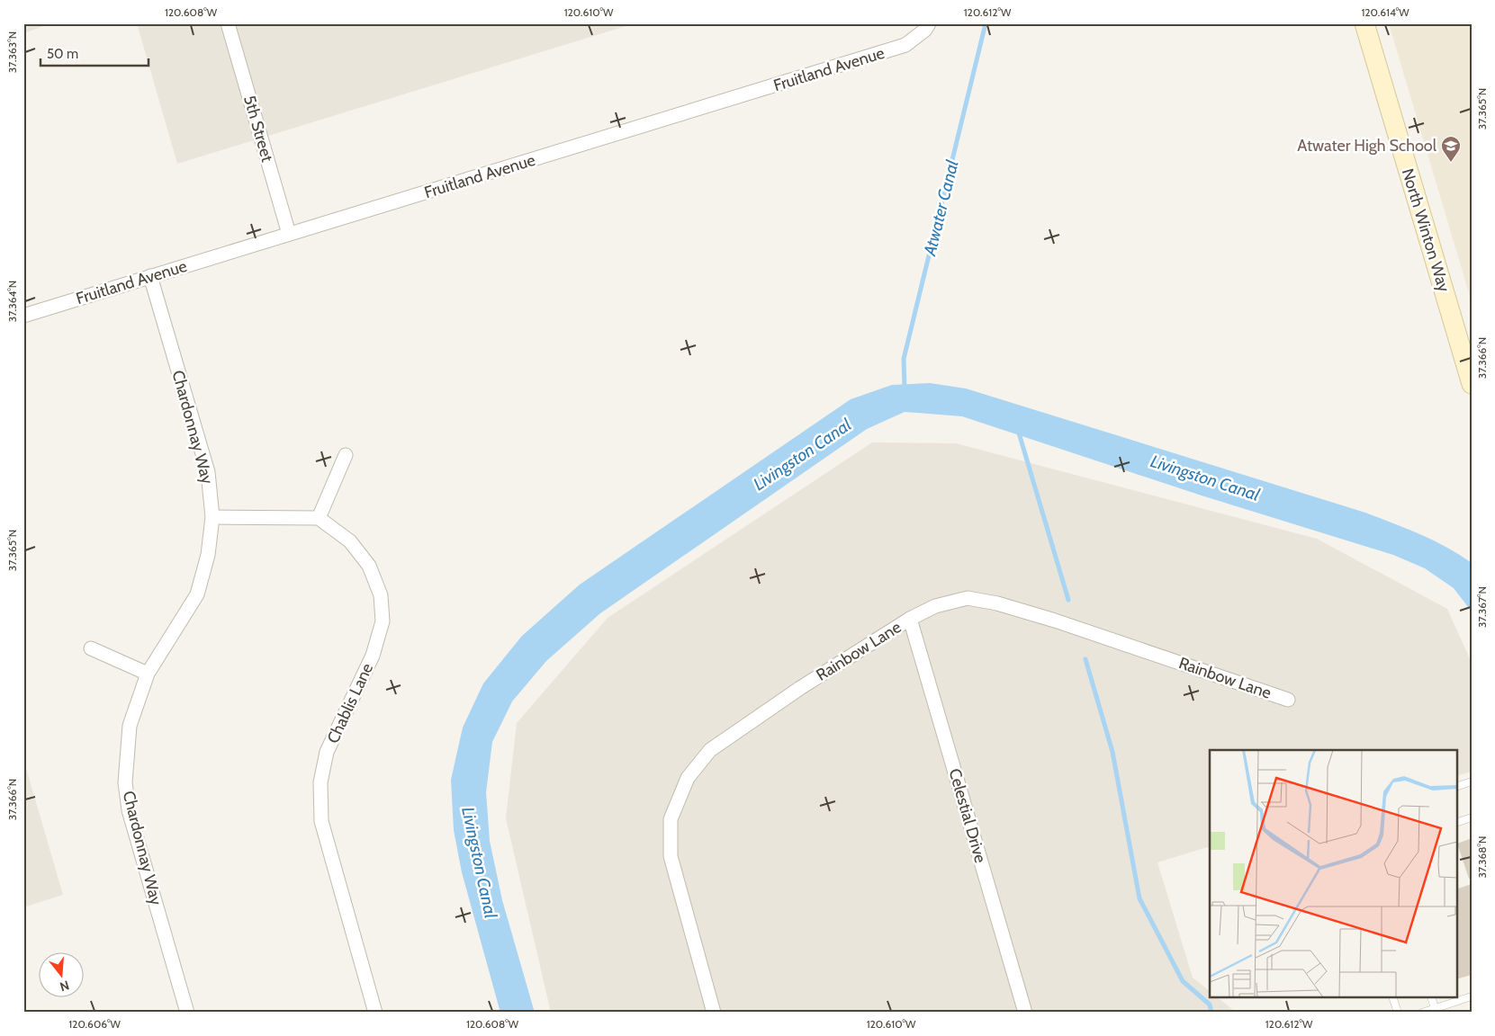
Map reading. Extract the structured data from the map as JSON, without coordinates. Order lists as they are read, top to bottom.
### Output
{
  "streets": {
    "main road": ["North Winton Way"],
    "street": [
      "Fruitland Avenue",
      "5th Street",
      "Chardonnay Way",
      "Rainbow Lane",
      "Chablis Lane",
      "Celestial Drive"
    ]
  },
  "crossings": [
    ["Fruitland Avenue", "5th Street"],
    ["Fruitland Avenue", "Chardonnay Way"],
    ["Rainbow Lane", "Celestial Drive"]
  ],
  "water": ["Atwater Canal", "Livingston Canal"],
  "places": {
    "school or university": ["Atwater High School"]
  },
  "scale_bar": "50 m",
  "north": "bottom",
  "coordinates": [
    "120.608°W",
    "120.610°W",
    "120.612°W",
    "120.614°W",
    "37.363°N",
    "37.365°N",
    "37.364°N",
    "37.366°N",
    "37.367°N",
    "37.368°N",
    "120.606°W"
  ]
}
